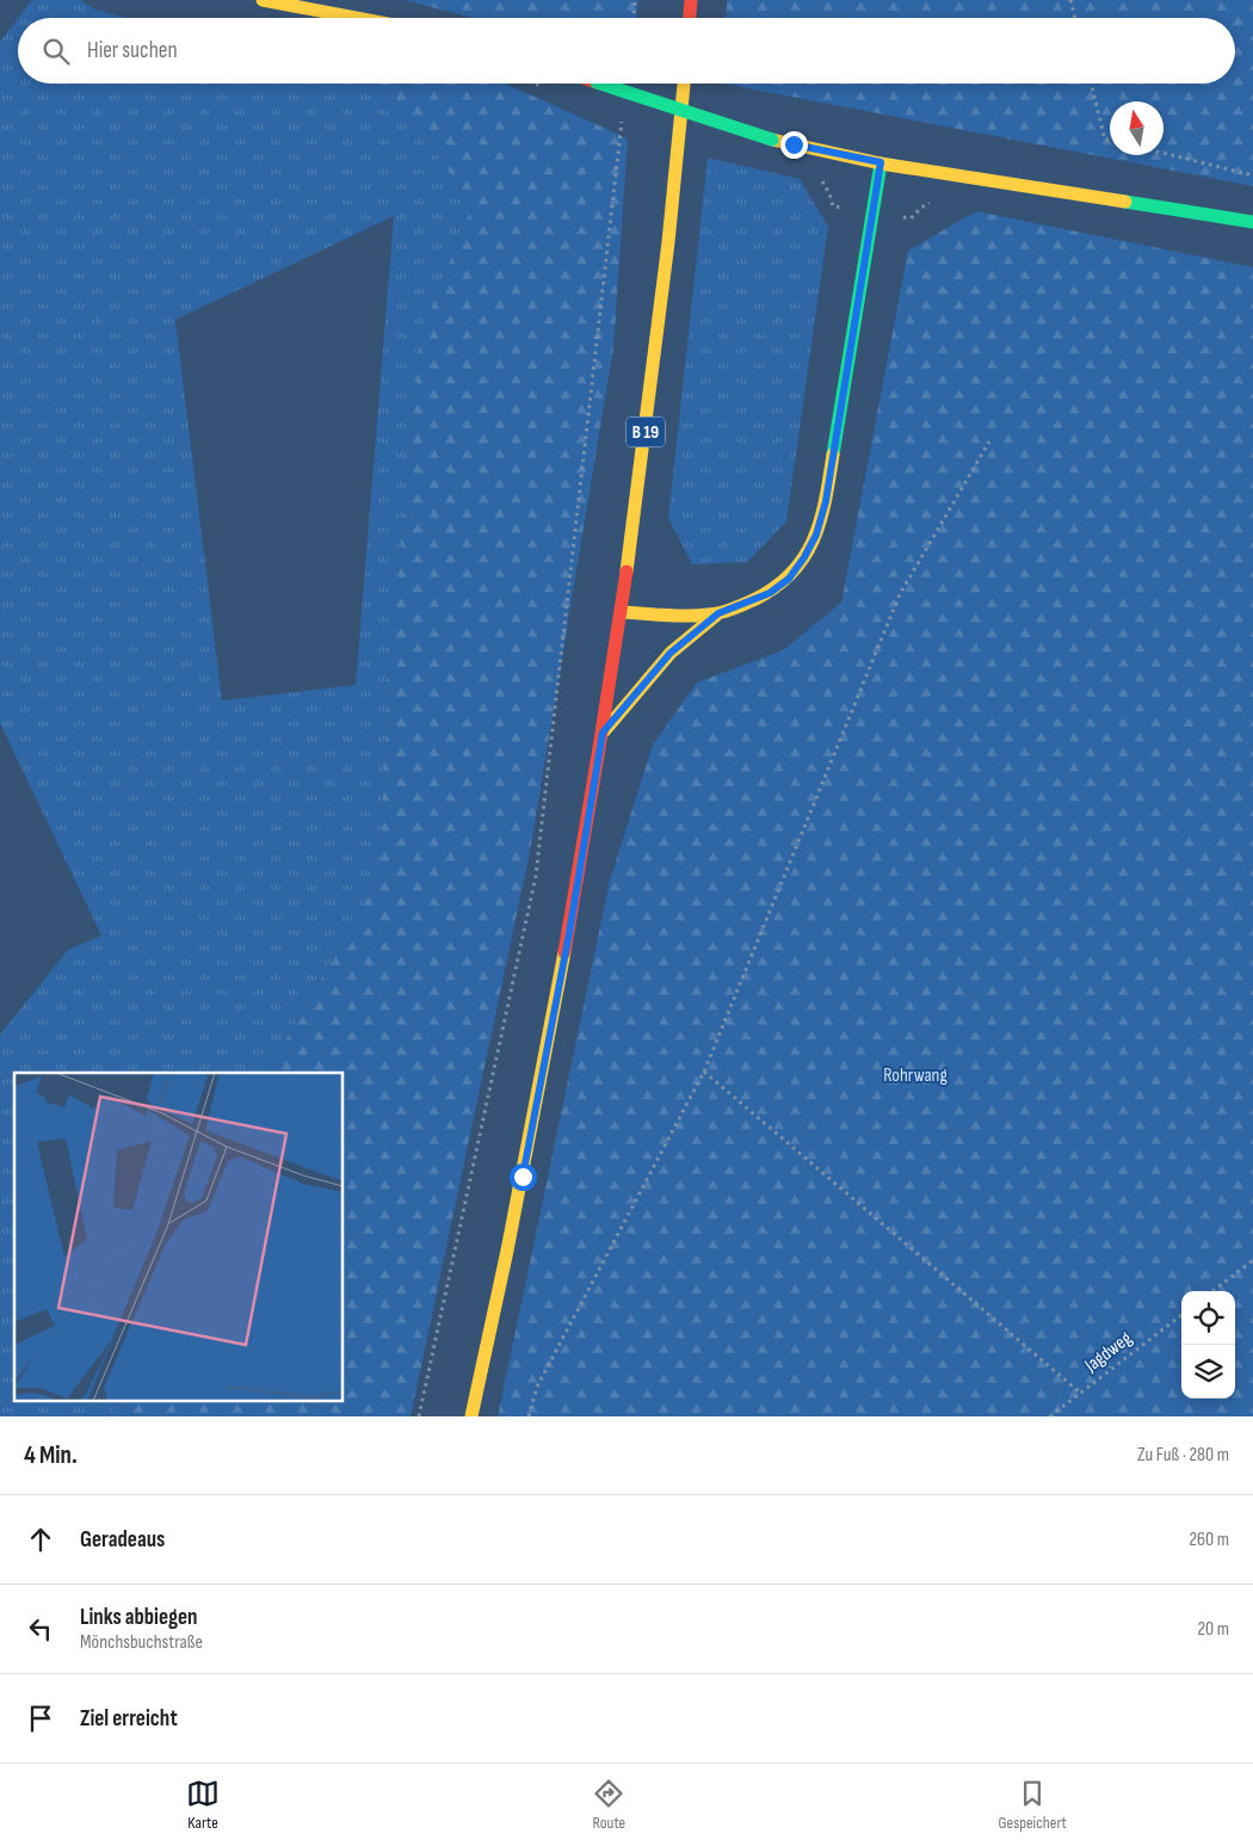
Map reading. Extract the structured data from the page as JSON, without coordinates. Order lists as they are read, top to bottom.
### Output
{
  "streets": {
    "main road": ["B 19"],
    "path": ["Jagdweg"]
  },
  "parks": ["Rohrwang"],
  "north": "top",
  "page": {
    "search": "Hier suchen",
    "heading": ["4 Min.", "Zu Fuß · 280 m"],
    "list": [
      ["Geradeaus", "260 m"],
      ["Links abbiegen", "Mönchsbuchstraße", "20 m"],
      "Ziel erreicht"
    ],
    "nav": ["Karte", "Route", "Gespeichert"]
  }
}
